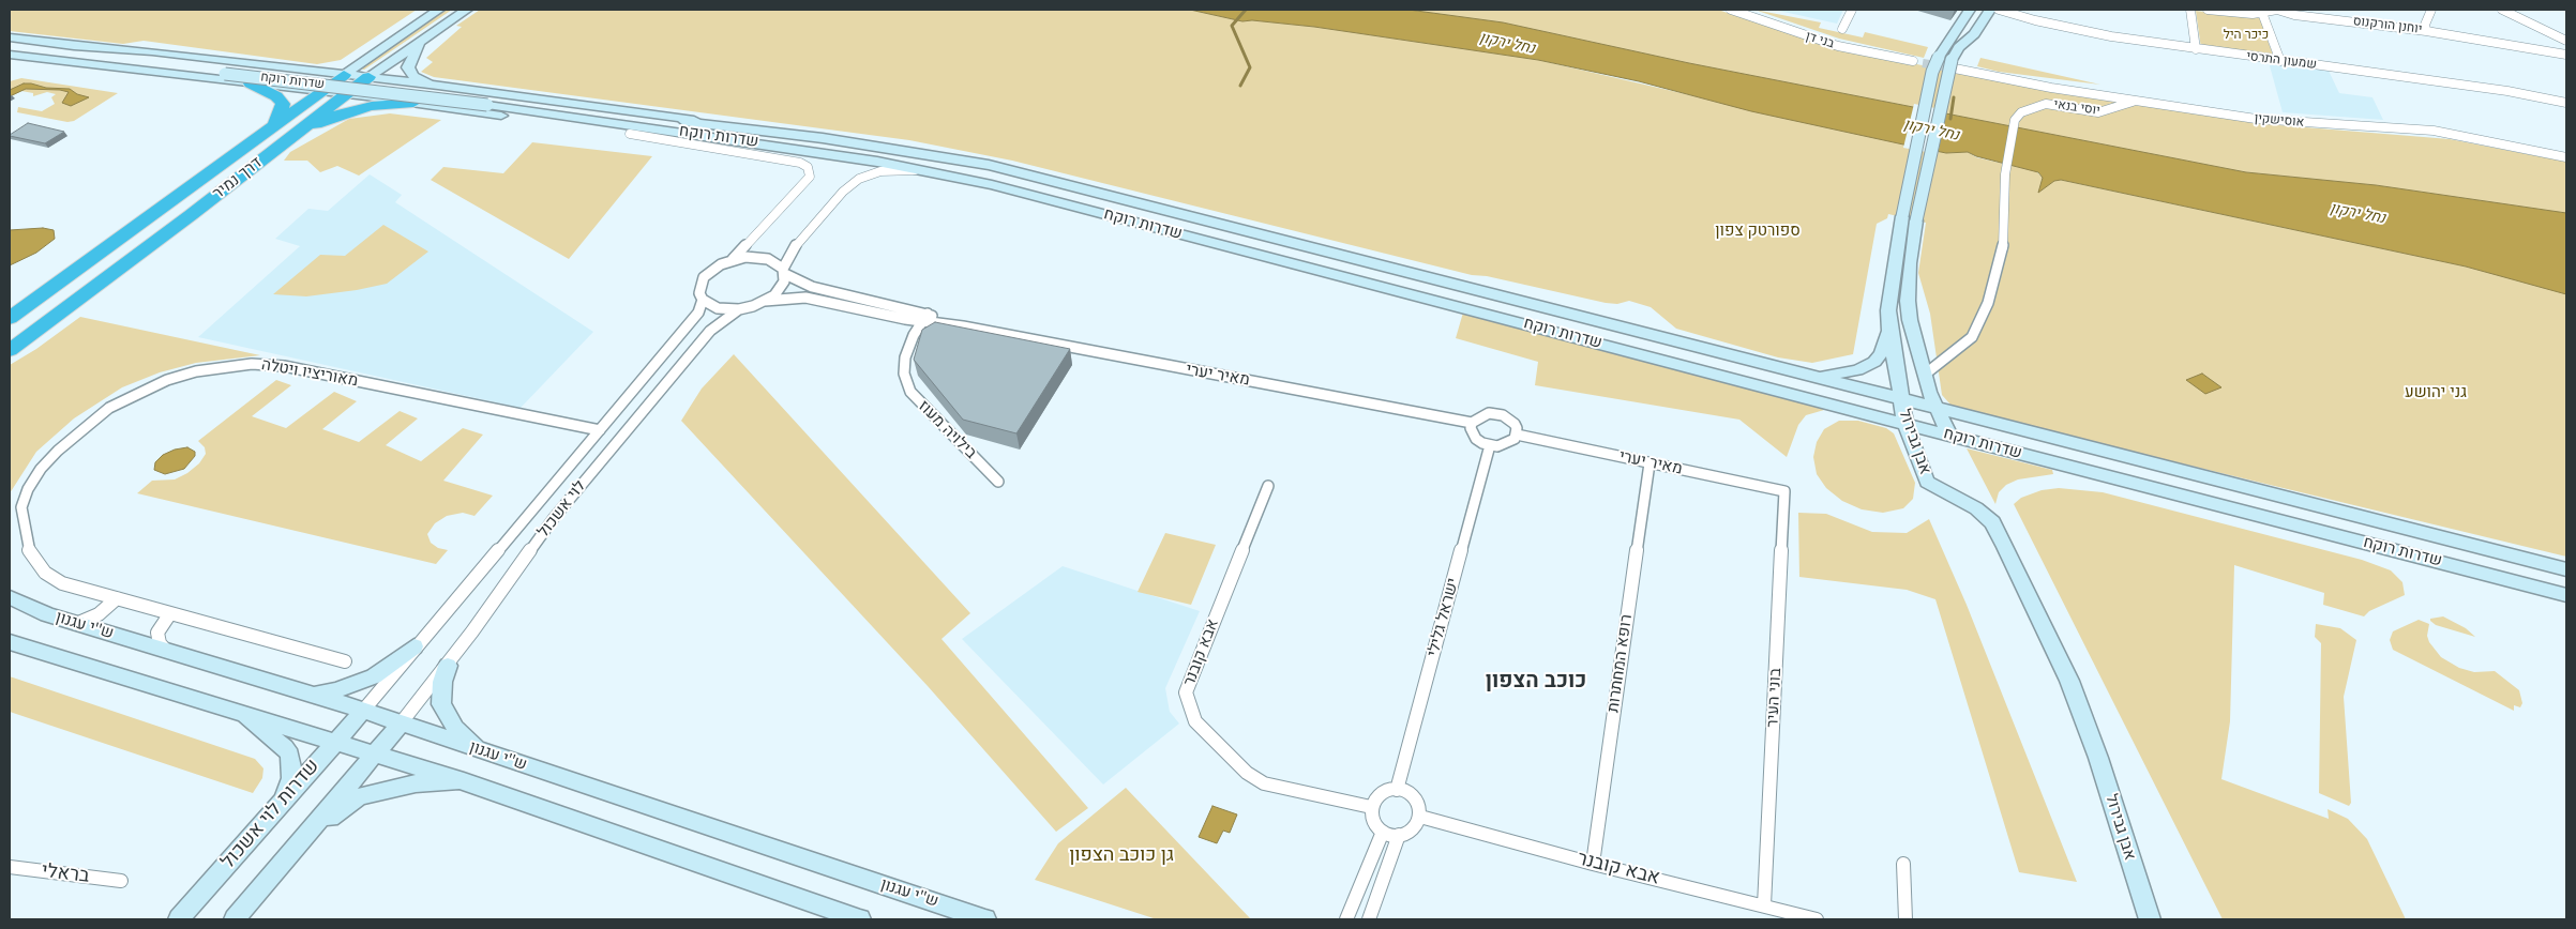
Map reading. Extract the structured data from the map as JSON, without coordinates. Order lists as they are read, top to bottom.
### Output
{
  "streets": {
    "highway": ["דרך נמיר"],
    "main road": [
      "שדרות רוקח",
      "אבן גבירול",
      "ש''י עגנון",
      "שדרות לוי אשכול"
    ],
    "street": [
      "יוחנן הורקנוס",
      "בני דן",
      "שמעון התרסי",
      "יוסי בנאי",
      "אוסישקין",
      "מאוריציו ויטלה",
      "מאיר יערי",
      "בילויה מעוז",
      "לוי אשכול",
      "ישראל גלילי",
      "אבא קובנר",
      "רופא המחתרות",
      "בוני העיר",
      "בראלי"
    ]
  },
  "crossings": [
    ["שדרות רוקח", "אבן גבירול"],
    ["יוסי בנאי", "אוסישקין"],
    ["יוסי בנאי", "אבן גבירול"],
    ["אוסישקין", "אבן גבירול"],
    ["מאוריציו ויטלה", "לוי אשכול"],
    ["מאיר יערי", "בילויה מעוז"],
    ["מאיר יערי", "לוי אשכול"],
    ["מאיר יערי", "ישראל גלילי"],
    ["מאיר יערי", "רופא המחתרות"],
    ["מאיר יערי", "בוני העיר"],
    ["לוי אשכול", "ש''י עגנון"],
    ["לוי אשכול", "שדרות לוי אשכול"],
    ["ישראל גלילי", "אבא קובנר"],
    ["ש''י עגנון", "שדרות לוי אשכול"],
    ["אבא קובנר", "רופא המחתרות"],
    ["אבא קובנר", "בוני העיר"]
  ],
  "districts": ["כוכב הצפון"],
  "water": ["נחל ירקון"],
  "parks": [
    "כיכר היל",
    "ספורטק צפון",
    "גני יהושע",
    "גן כוכב הצפון"
  ]
}
